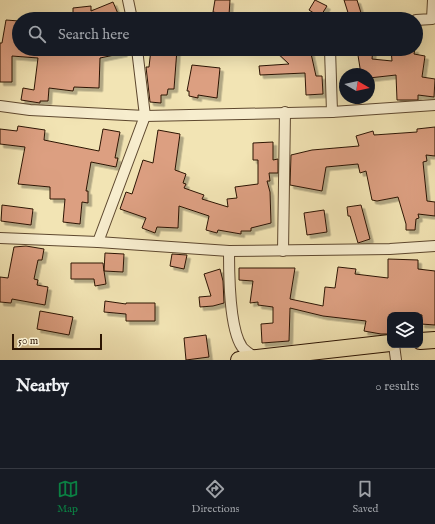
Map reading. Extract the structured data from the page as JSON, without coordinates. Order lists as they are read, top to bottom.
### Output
{
  "scale_bar": "50 m",
  "north": "right",
  "page": {
    "search": "Search here",
    "scale": "50 m",
    "heading": ["Nearby", "0 results"],
    "nav": ["Map", "Directions", "Saved"]
  }
}
